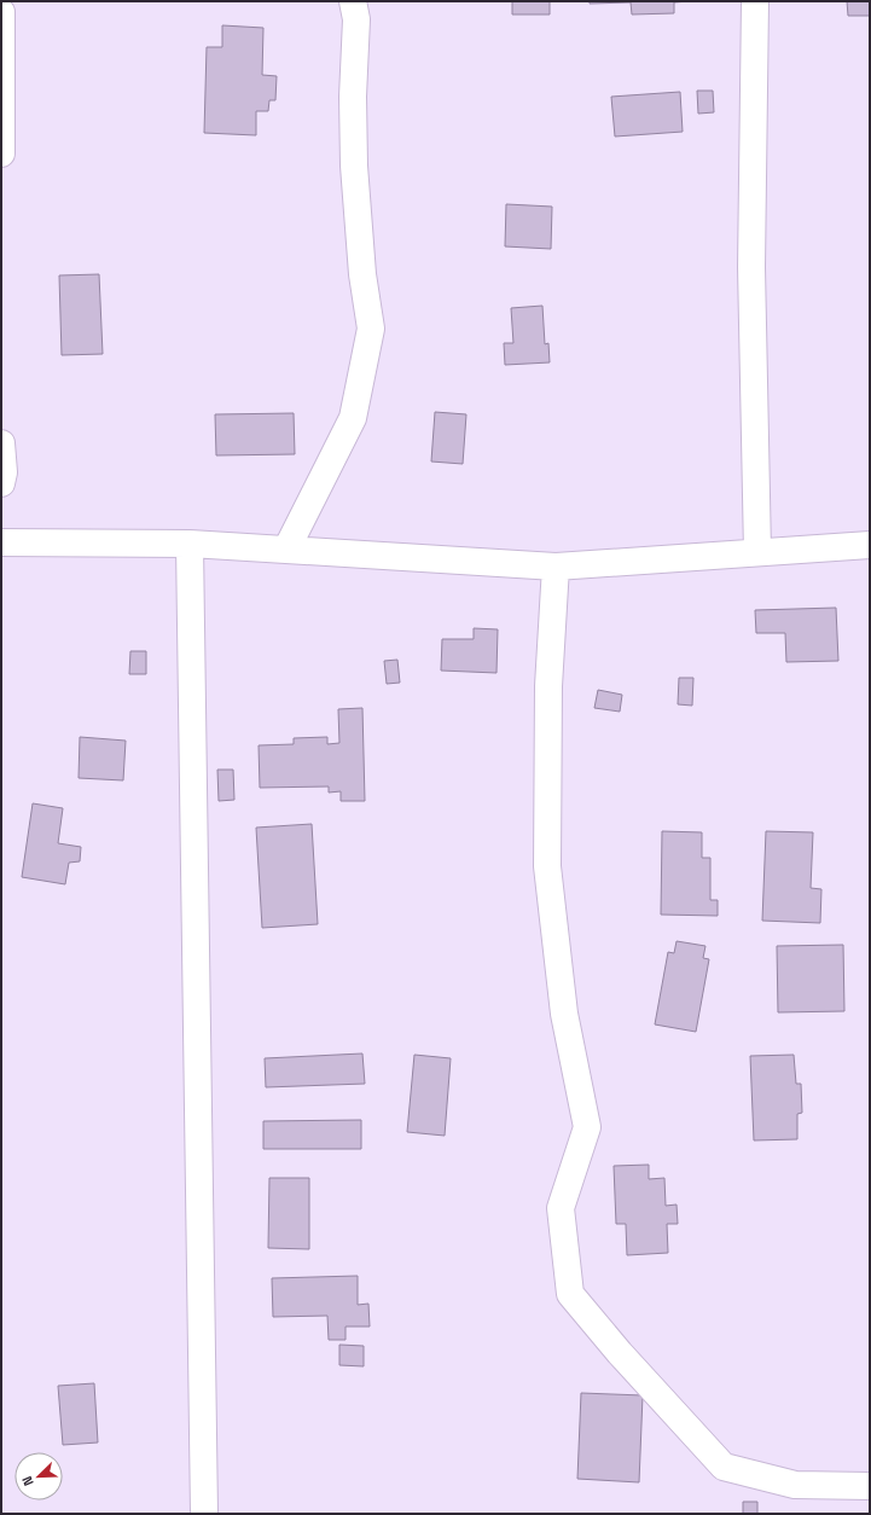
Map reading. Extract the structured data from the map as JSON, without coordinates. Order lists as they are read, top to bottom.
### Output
{
  "north": "bottom left"
}
